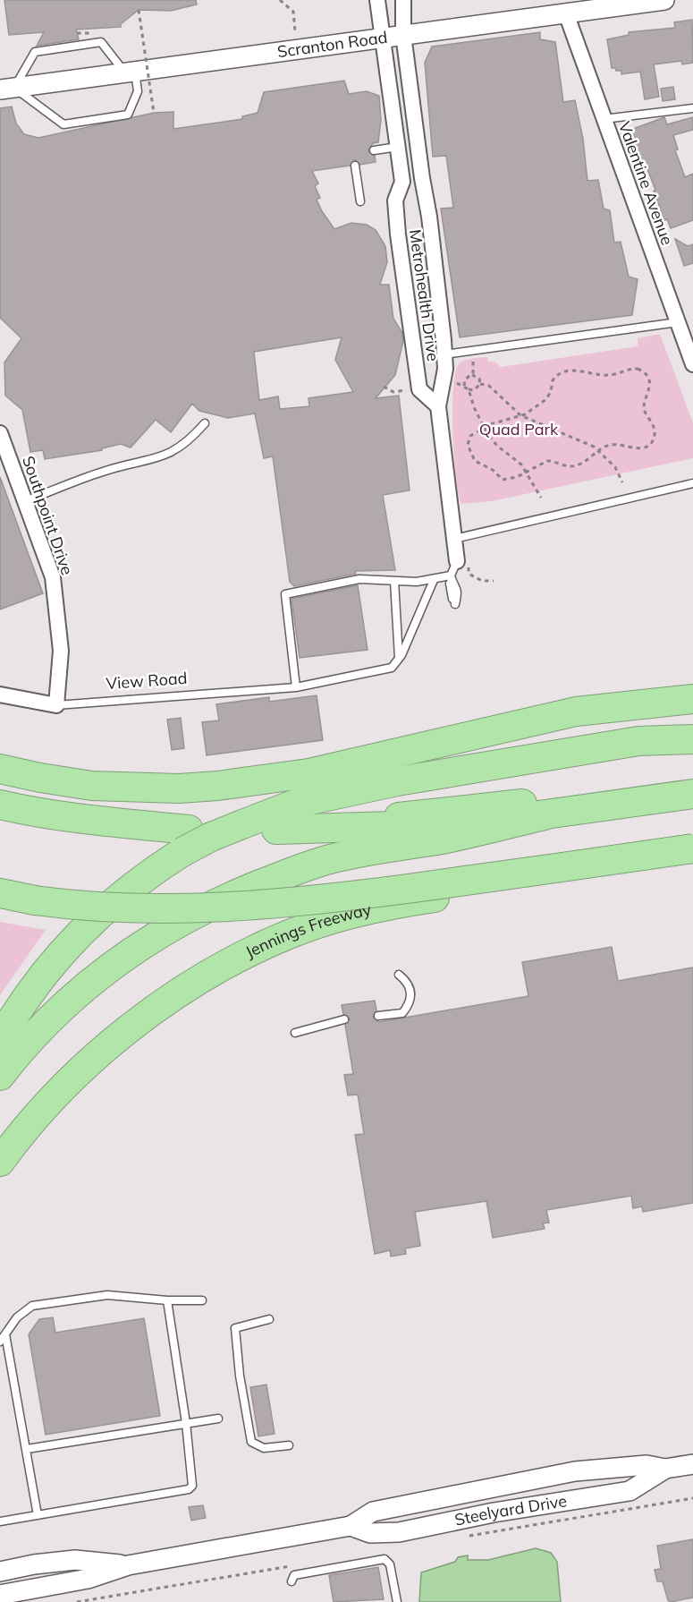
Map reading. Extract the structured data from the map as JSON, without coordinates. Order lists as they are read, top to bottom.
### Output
{
  "streets": {
    "highway": ["Jennings Freeway"],
    "street": [
      "Scranton Road",
      "Valentine Avenue",
      "Metrohealth Drive",
      "Southpoint Drive",
      "View Road",
      "Steelyard Drive"
    ]
  },
  "crossings": [
    ["Scranton Road", "Valentine Avenue"],
    ["Scranton Road", "Metrohealth Drive"],
    ["Southpoint Drive", "View Road"]
  ],
  "parks": ["Quad Park"]
}
